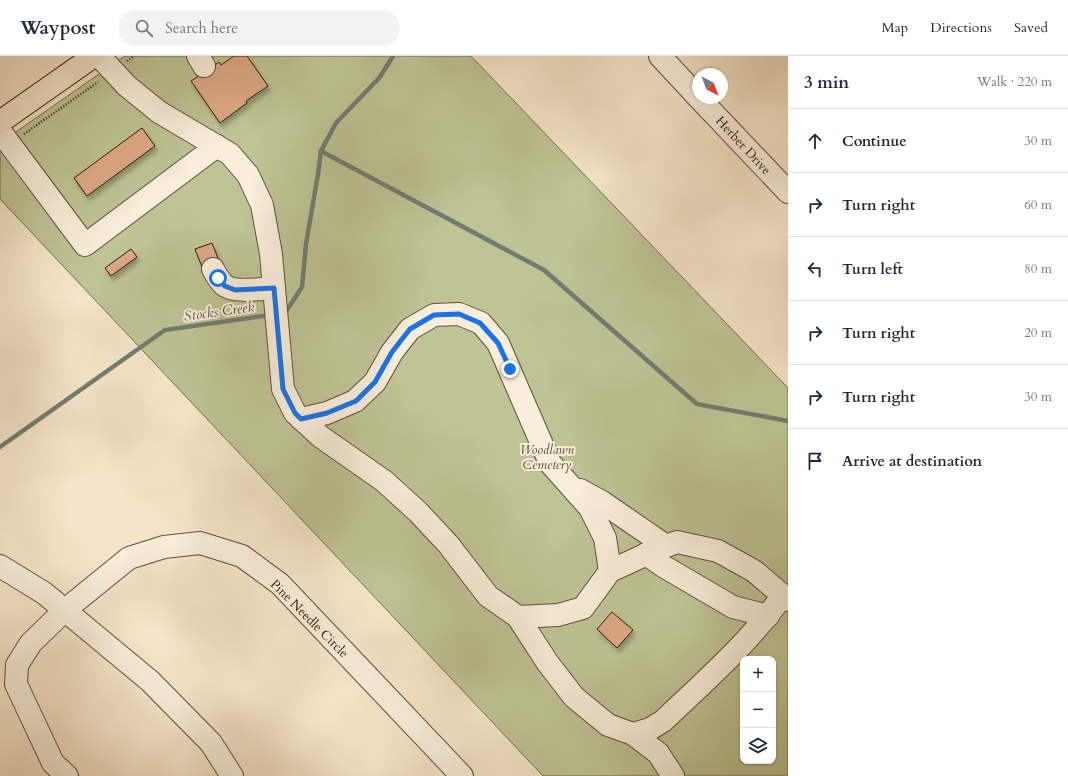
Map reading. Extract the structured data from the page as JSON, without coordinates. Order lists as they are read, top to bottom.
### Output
{
  "streets": {
    "street": ["Herber Drive", "Pine Needle Circle"]
  },
  "water": ["Stocks Creek"],
  "parks": ["Woodlawn Cemetery"],
  "north": "bottom right",
  "page": {
    "header": "Waypost",
    "search": "Search here",
    "nav": ["Map", "Directions", "Saved"],
    "heading": ["3 min", "Walk · 220 m"],
    "list": [
      ["Continue", "30 m"],
      ["Turn right", "60 m"],
      ["Turn left", "80 m"],
      ["Turn right", "20 m"],
      ["Turn right", "30 m"],
      "Arrive at destination"
    ],
    "map_buttons": ["+", "−"]
  }
}
